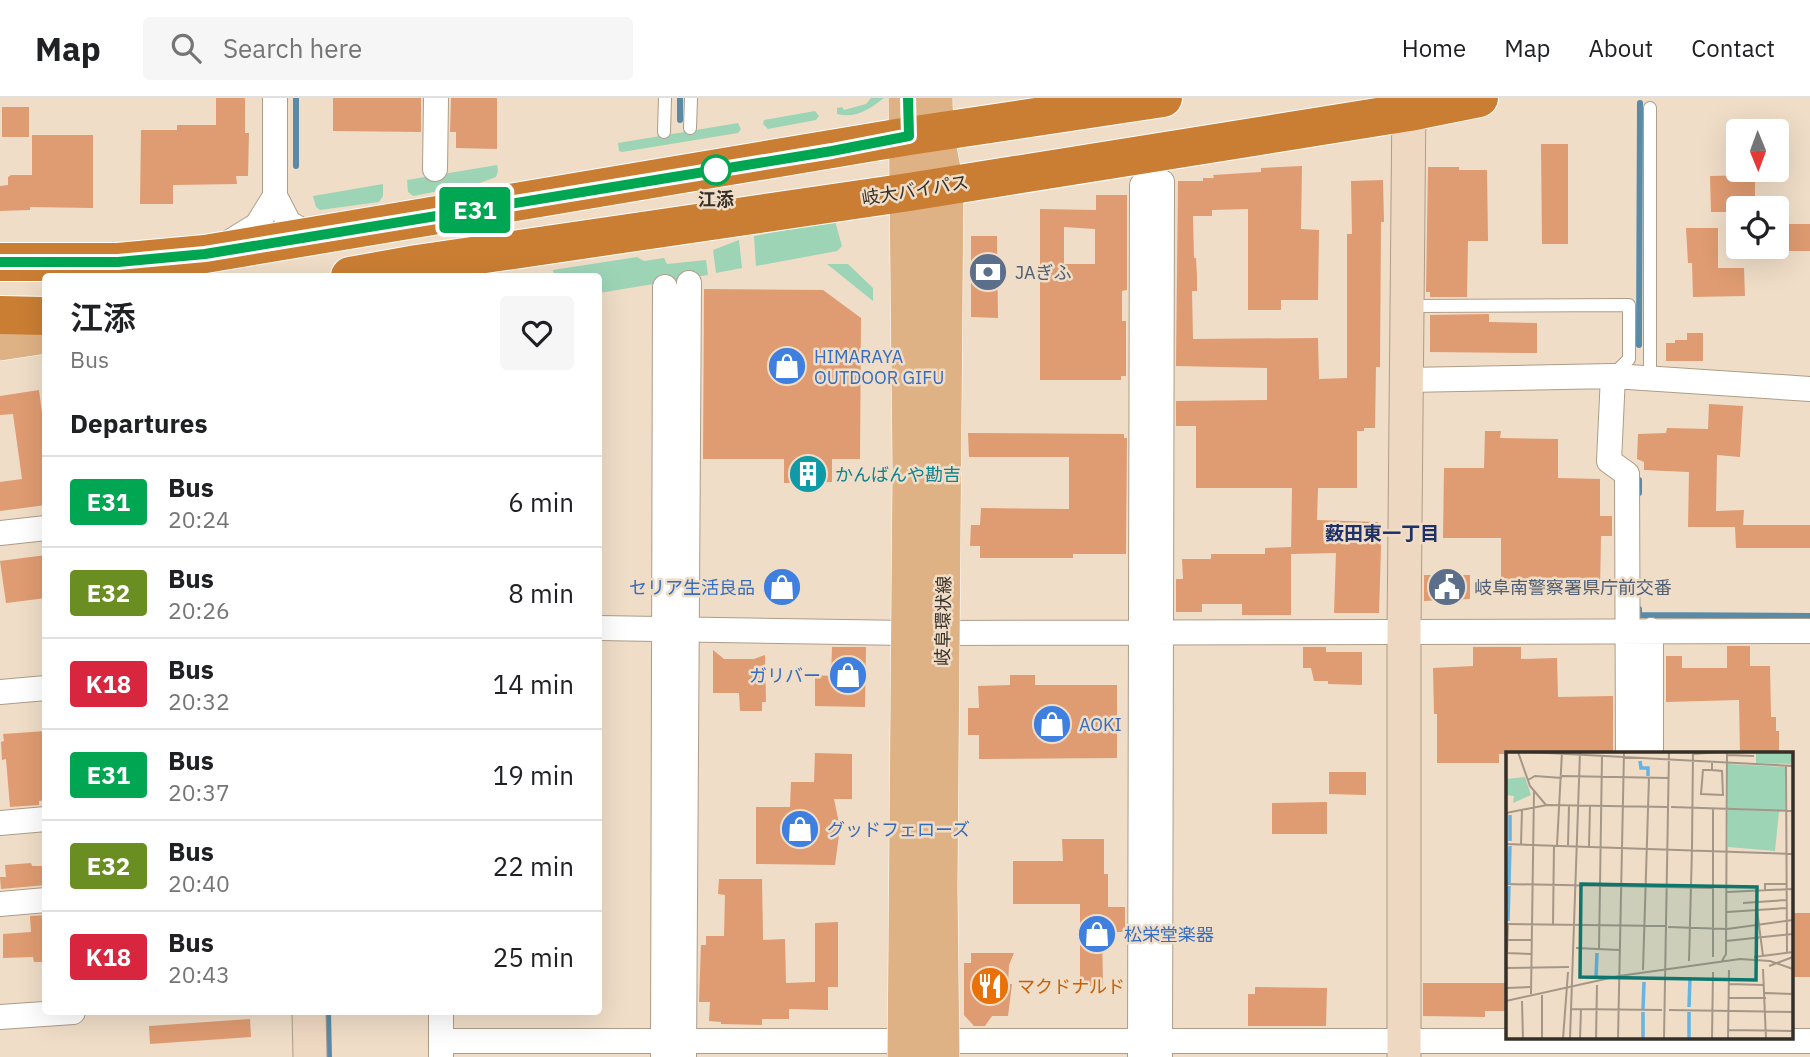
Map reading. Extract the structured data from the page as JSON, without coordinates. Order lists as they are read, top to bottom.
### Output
{
  "streets": {
    "highway": ["岐大バイパス"],
    "main road": ["岐阜環状線"]
  },
  "crossings": [
    ["岐大バイパス", "岐阜環状線"]
  ],
  "districts": ["薮田東一丁目"],
  "places": {
    "other": ["江添"],
    "bank": ["JAぎふ"],
    "shop": [
      "HIMARAYA OUTDOOR GIFU",
      "セリア生活良品",
      "ガリバー",
      "AOKI",
      "グッドフェローズ",
      "松栄堂楽器"
    ],
    "building": ["かんばんや勘吉"],
    "public building": ["岐阜南警察署県庁前交番"],
    "restaurant": ["マクドナルド"]
  },
  "lines": ["bus line E31"],
  "north": "bottom",
  "page": {
    "header": "Map",
    "search": "Search here",
    "nav": [
      "Home",
      "Map",
      "About",
      "Contact"
    ],
    "on_map": "E31",
    "heading": [
      ["江添", "Bus"],
      "Departures"
    ],
    "list": [
      {
        "mark": "E31",
        "name": "Bus",
        "note": "20:24",
        "value": "6 min"
      },
      {
        "mark": "E32",
        "name": "Bus",
        "note": "20:26",
        "value": "8 min"
      },
      {
        "mark": "K18",
        "name": "Bus",
        "note": "20:32",
        "value": "14 min"
      },
      {
        "mark": "E31",
        "name": "Bus",
        "note": "20:37",
        "value": "19 min"
      },
      {
        "mark": "E32",
        "name": "Bus",
        "note": "20:40",
        "value": "22 min"
      },
      {
        "mark": "K18",
        "name": "Bus",
        "note": "20:43",
        "value": "25 min"
      }
    ]
  }
}
